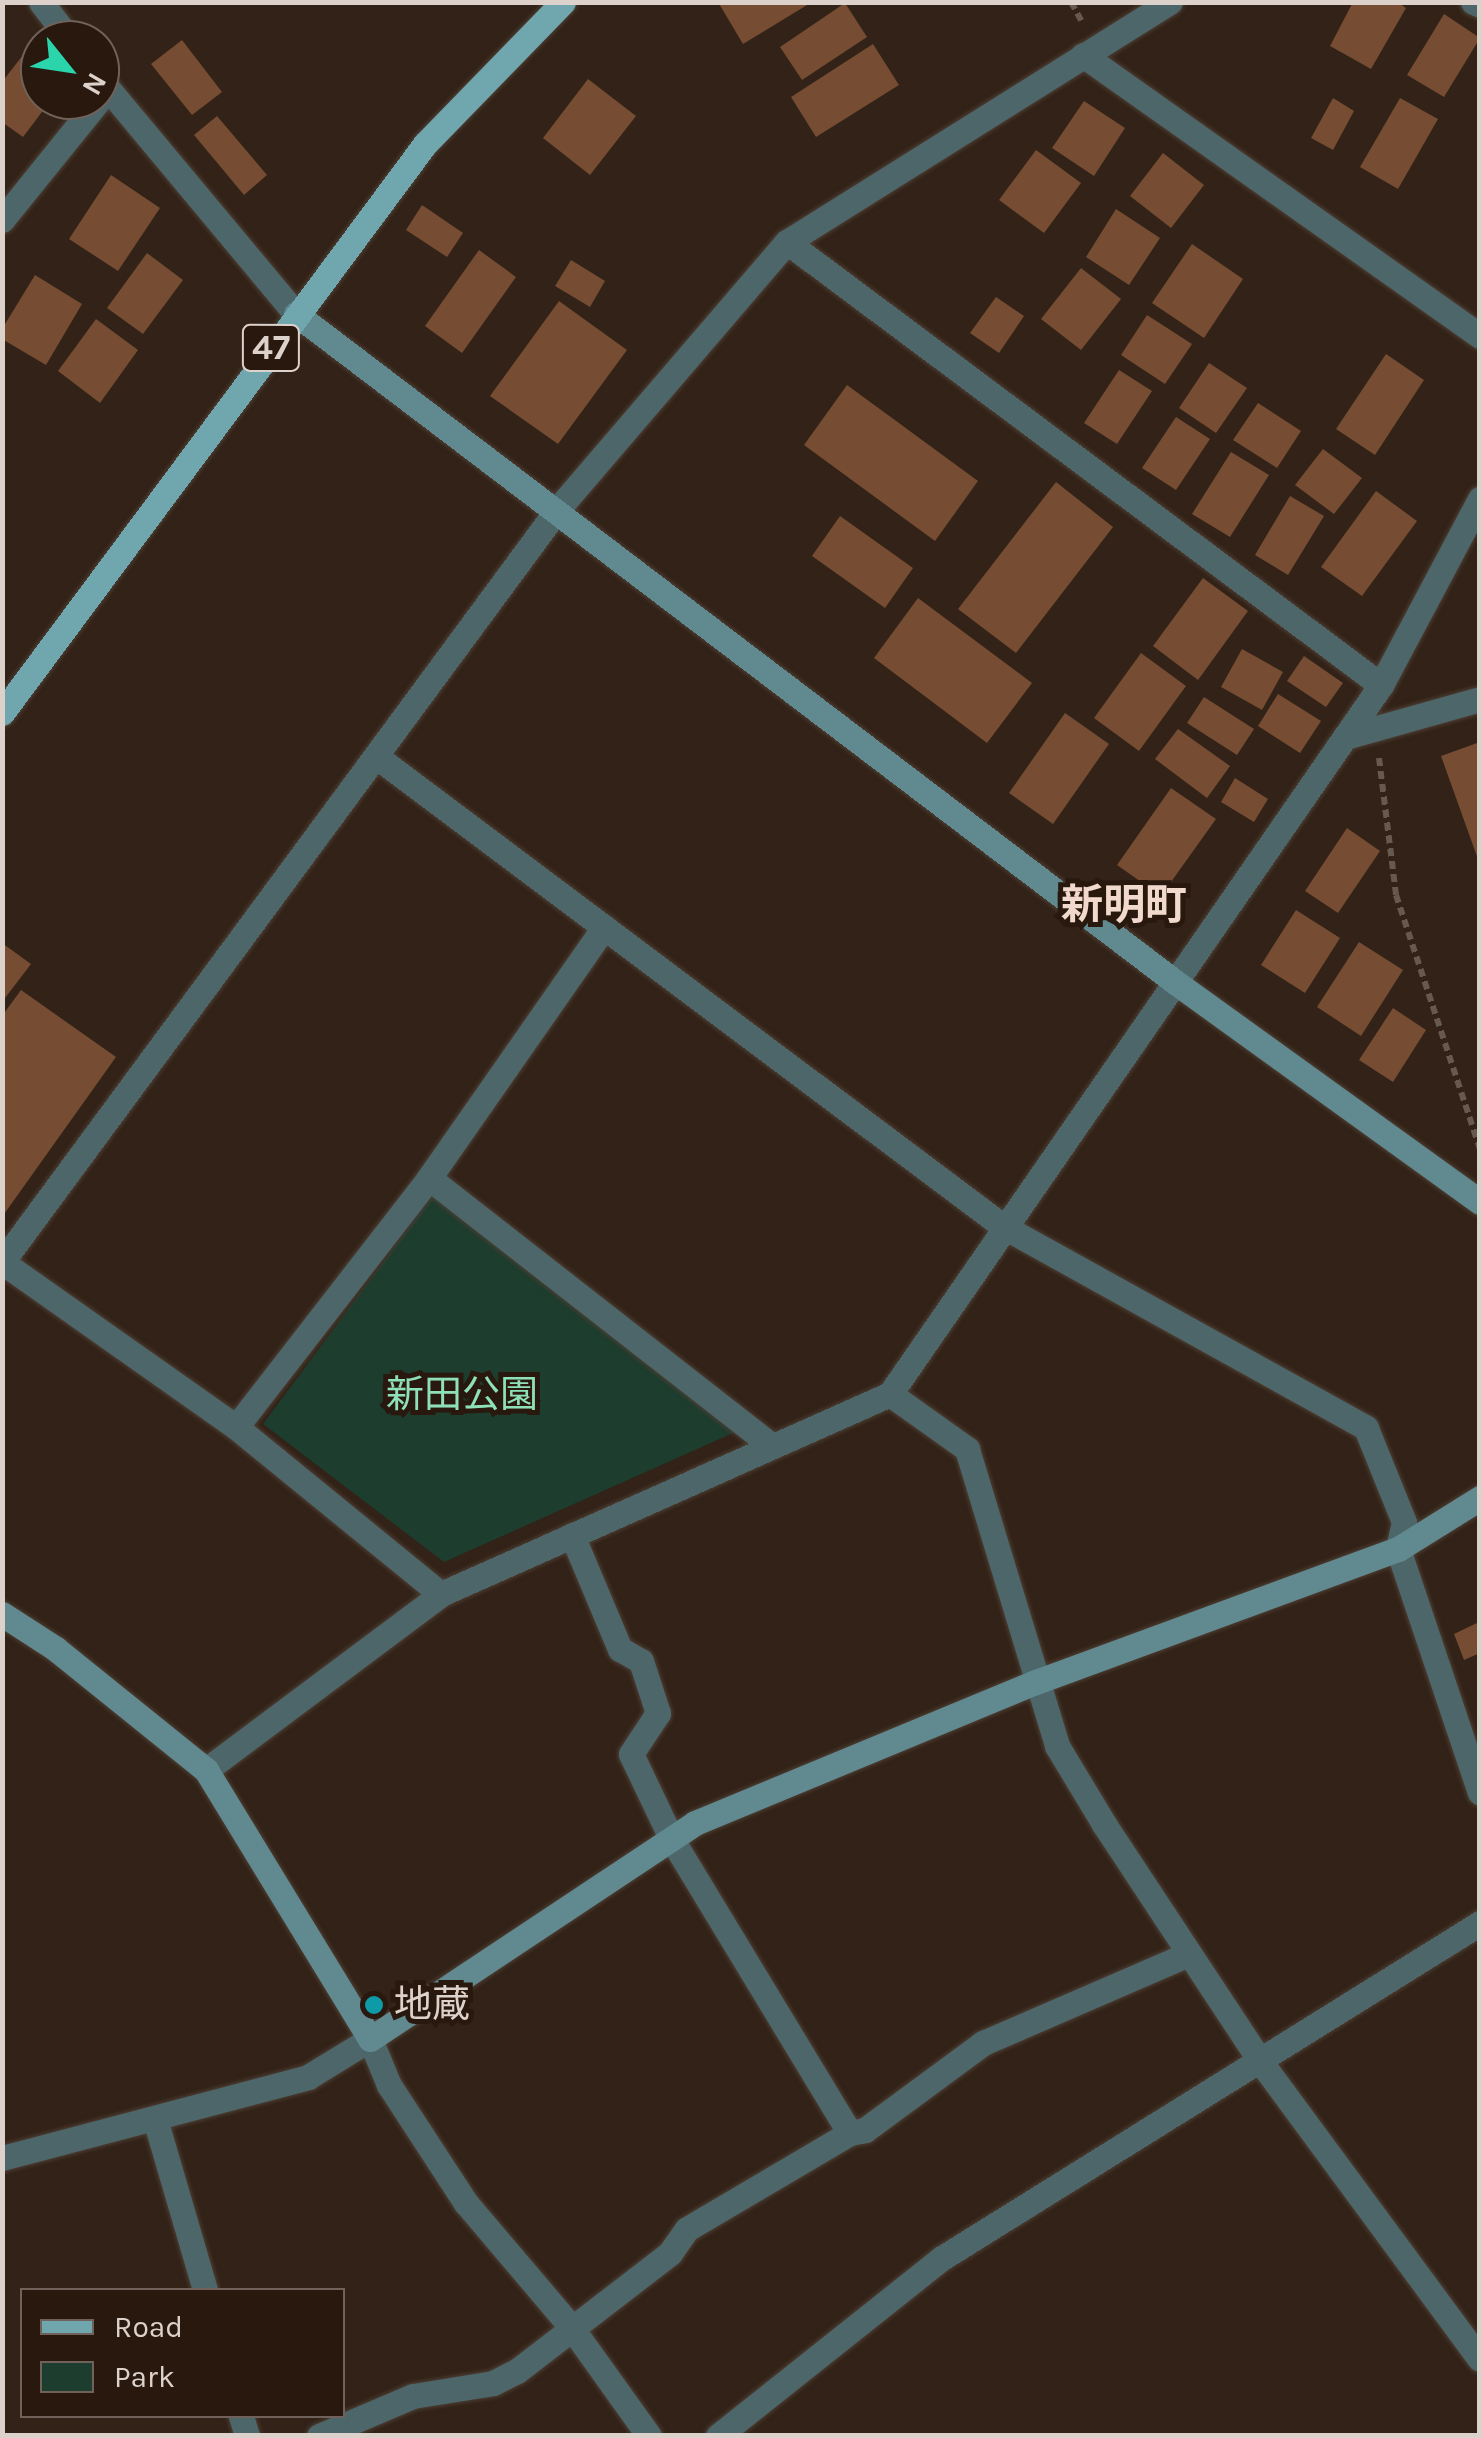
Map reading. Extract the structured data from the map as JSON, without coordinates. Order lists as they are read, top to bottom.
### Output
{
  "streets": {
    "main road": ["47"]
  },
  "districts": ["新明町"],
  "parks": ["新田公園"],
  "places": ["地蔵"],
  "legend": ["Road", "Park"],
  "north": "bottom right"
}
